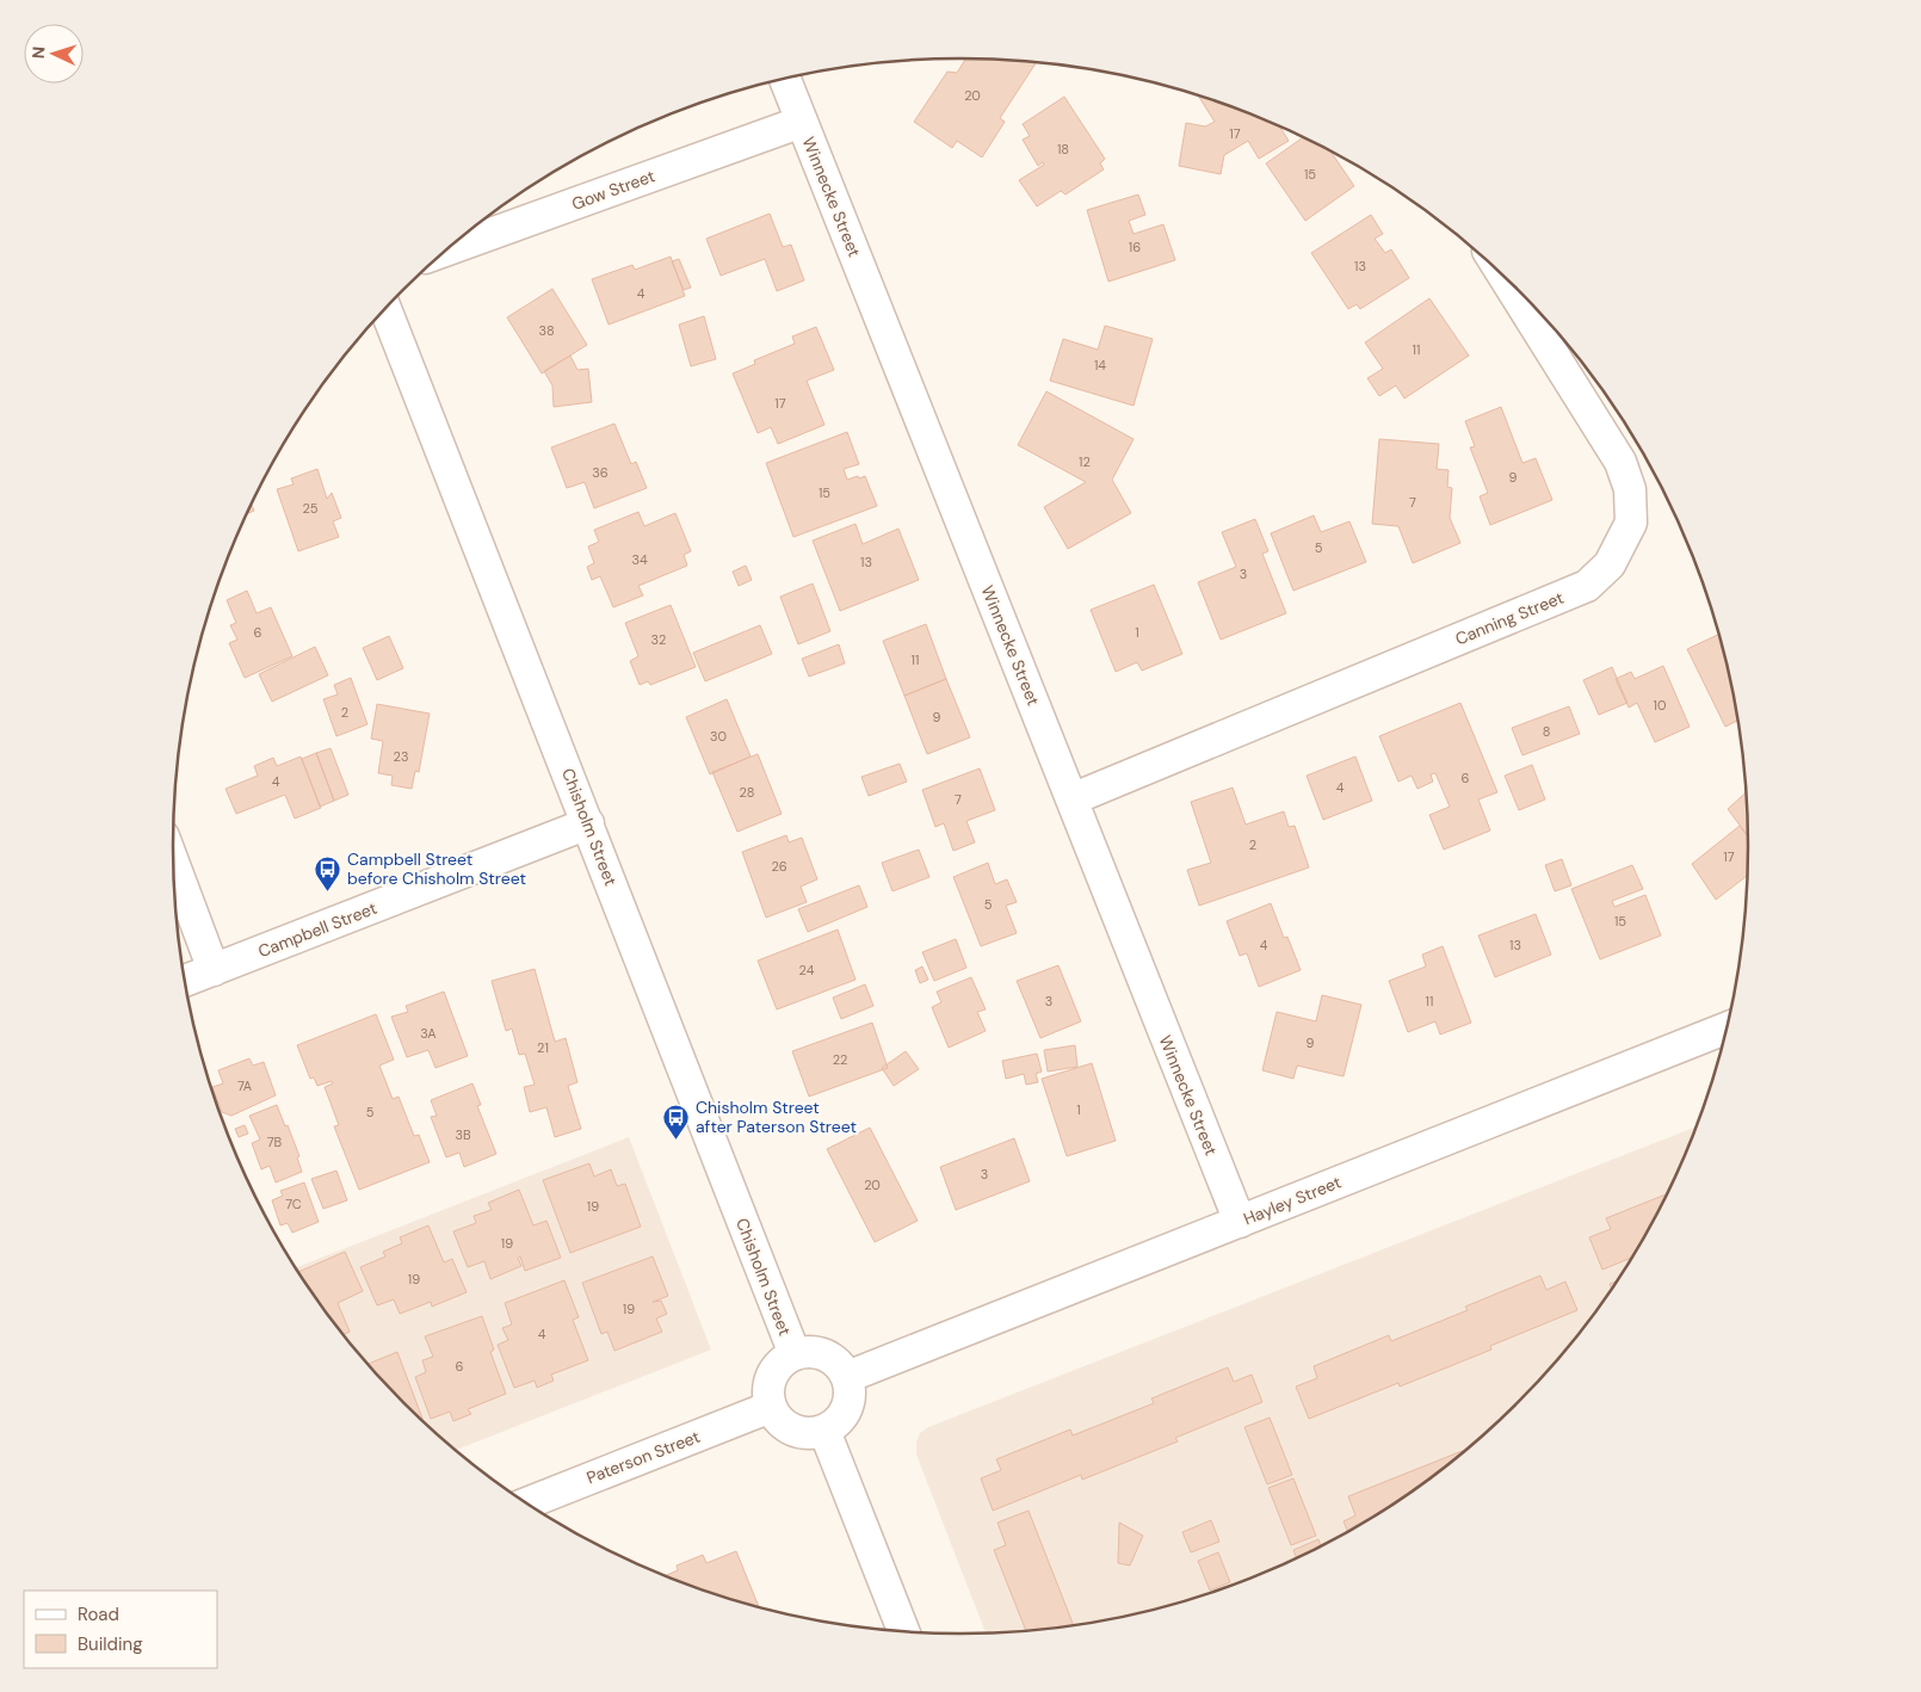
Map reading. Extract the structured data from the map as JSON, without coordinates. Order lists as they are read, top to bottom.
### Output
{
  "streets": {
    "street": [
      "Gow Street",
      "Winnecke Street",
      "Canning Street",
      "Chisholm Street",
      "Campbell Street",
      "Hayley Street",
      "Paterson Street"
    ]
  },
  "crossings": [
    ["Gow Street", "Winnecke Street"],
    ["Winnecke Street", "Canning Street"],
    ["Winnecke Street", "Hayley Street"],
    ["Chisholm Street", "Campbell Street"],
    ["Chisholm Street", "Hayley Street"],
    ["Chisholm Street", "Paterson Street"],
    ["Hayley Street", "Paterson Street"]
  ],
  "places": {
    "bus stop": ["Campbell Street before Chisholm Street", "Chisholm Street after Paterson Street"]
  },
  "house_numbers": [
    "20",
    "17",
    "18",
    "15",
    "16",
    "13",
    "4",
    "38",
    "11",
    "14",
    "17",
    "12",
    "36",
    "9",
    "15",
    "7",
    "25",
    "5",
    "34",
    "13",
    "3",
    "6",
    "1",
    "32",
    "11",
    "10",
    "2",
    "9",
    "8",
    "30",
    "23",
    "6",
    "4",
    "4",
    "28",
    "7",
    "2",
    "17",
    "26",
    "5",
    "15",
    "4",
    "13",
    "24",
    "3",
    "11",
    "3A",
    "9",
    "21",
    "22",
    "7A",
    "1",
    "5",
    "3B",
    "7B",
    "3",
    "20",
    "7C",
    "19",
    "19",
    "19",
    "19",
    "4",
    "6"
  ],
  "legend": ["Road", "Building"],
  "north": "left"
}
